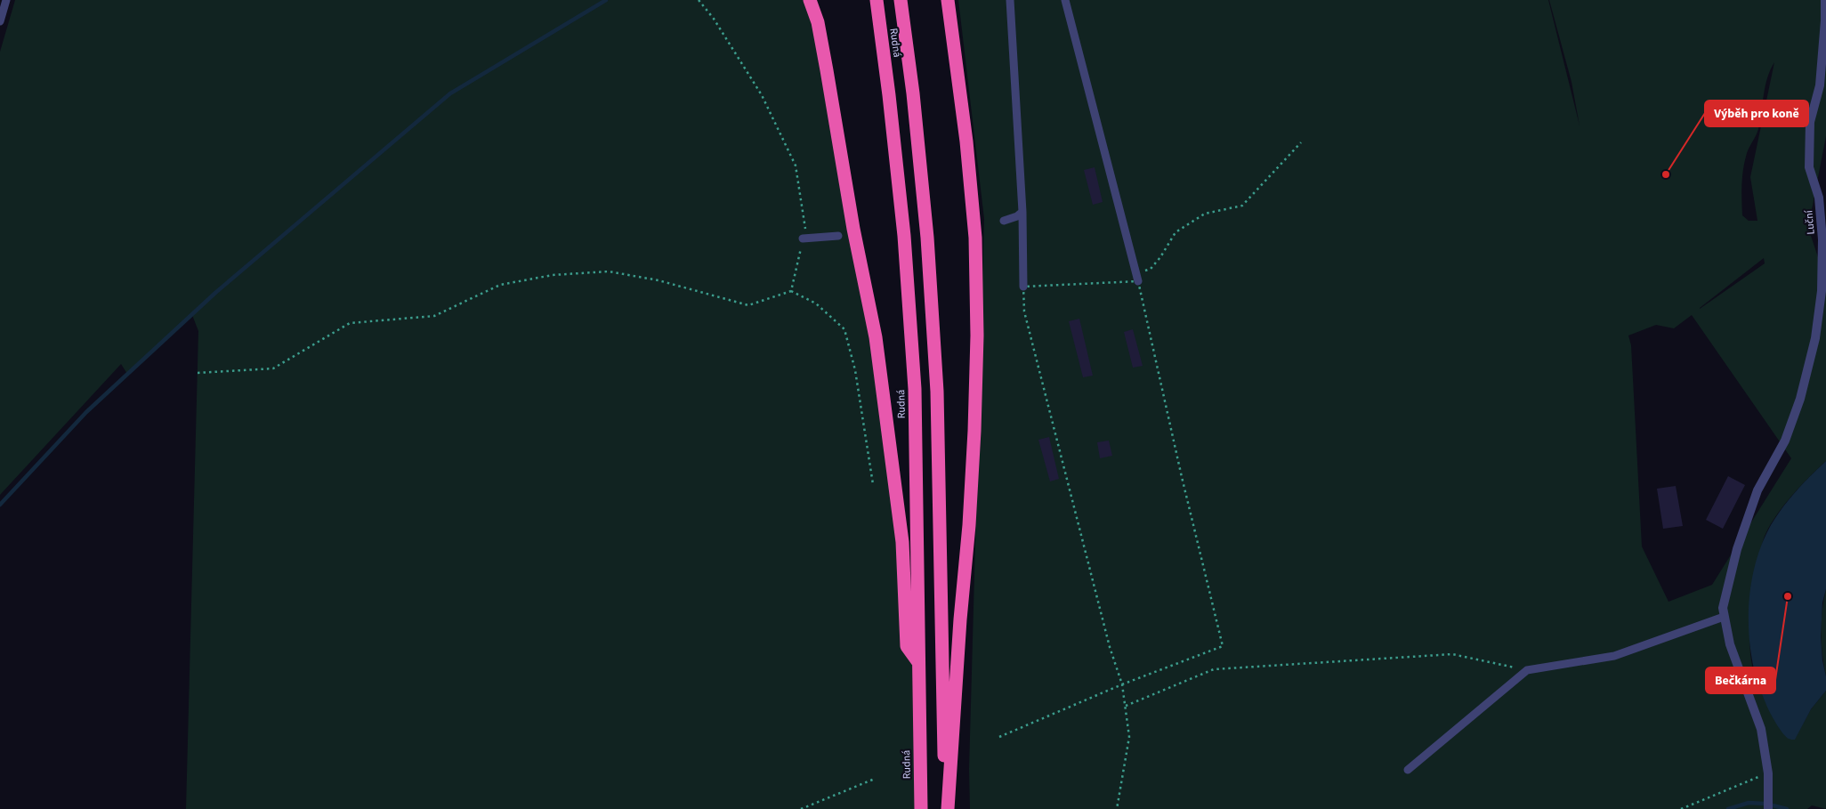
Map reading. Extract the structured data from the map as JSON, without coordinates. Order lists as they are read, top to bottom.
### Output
{
  "streets": {
    "highway": ["Rudná"],
    "street": ["Luční"]
  },
  "places": ["Výběh pro koně", "Bečkárna"]
}
